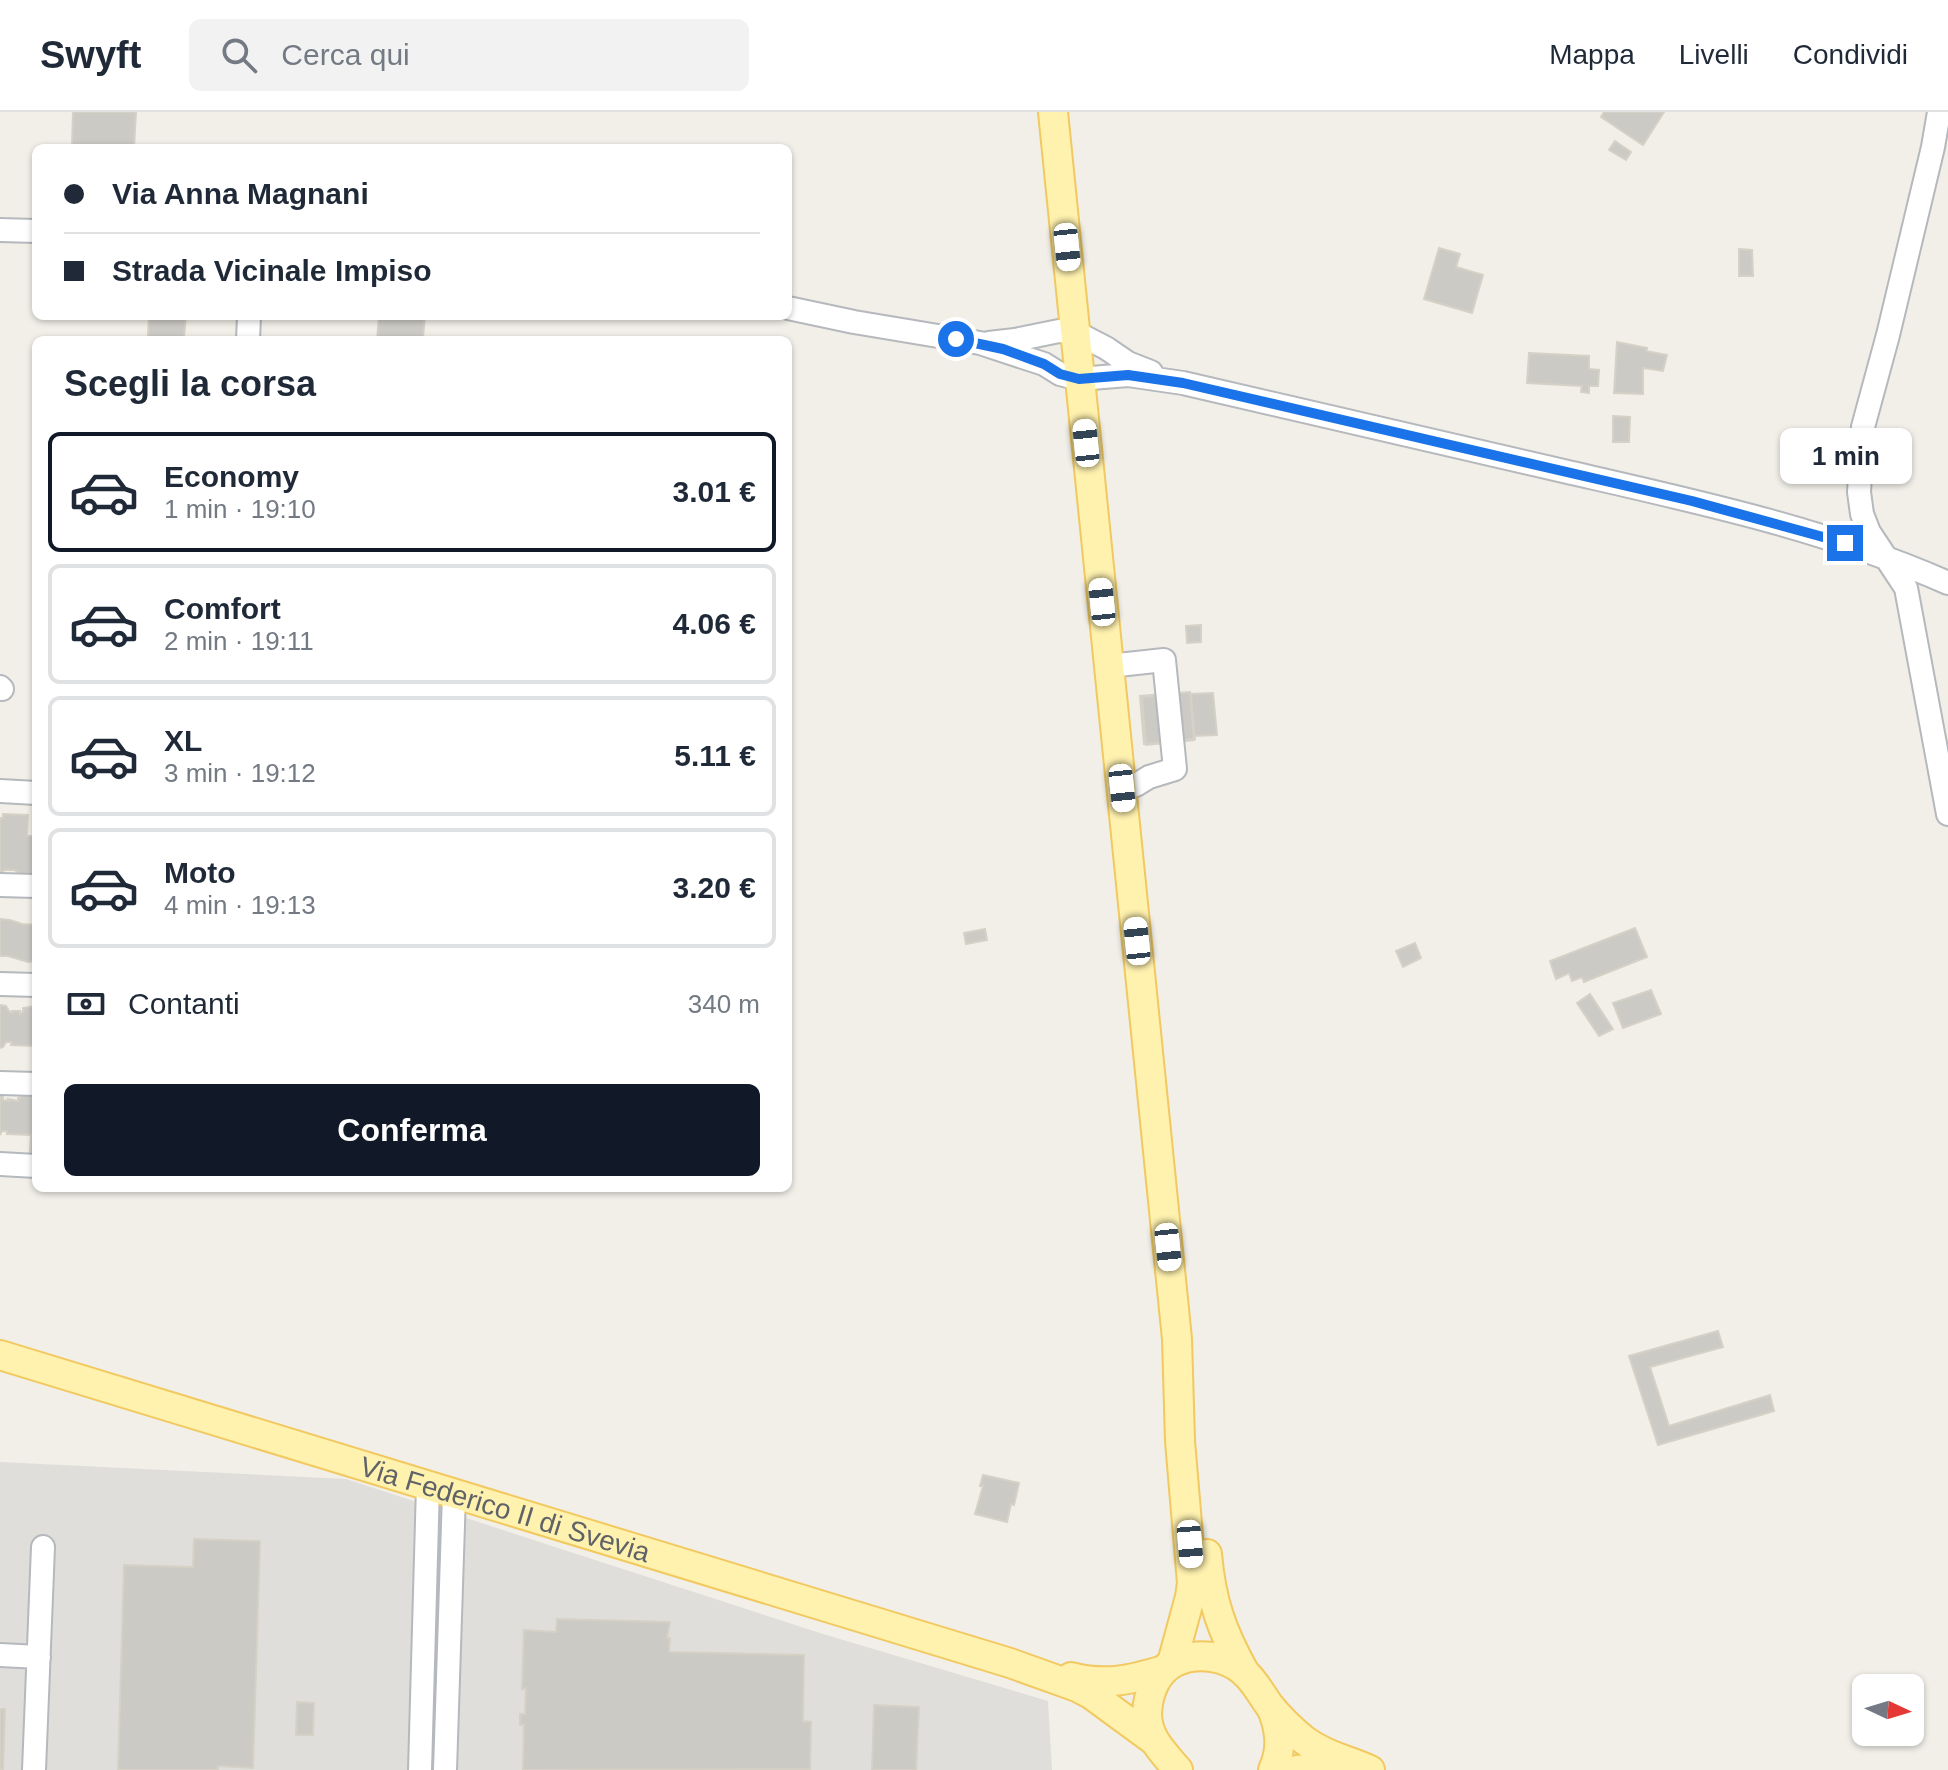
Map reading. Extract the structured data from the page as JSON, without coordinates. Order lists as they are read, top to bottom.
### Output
{
  "streets": {
    "main road": ["Via Federico II di Svevia"]
  },
  "north": "right",
  "page": {
    "header": "Swyft",
    "search": "Cerca qui",
    "nav": ["Mappa", "Livelli", "Condividi"],
    "banner": ["Via Anna Magnani", "Strada Vicinale Impiso"],
    "heading": "Scegli la corsa",
    "bubble": "1 min",
    "list": [
      {
        "name": "Economy",
        "note": "1 min · 19:10",
        "value": "3.01 €"
      },
      {
        "name": "Comfort",
        "note": "2 min · 19:11",
        "value": "4.06 €"
      },
      {
        "name": "XL",
        "note": "3 min · 19:12",
        "value": "5.11 €"
      },
      {
        "name": "Moto",
        "note": "4 min · 19:13",
        "value": "3.20 €"
      }
    ],
    "pay": ["Contanti", "340 m"],
    "buttons": "Conferma"
  }
}
